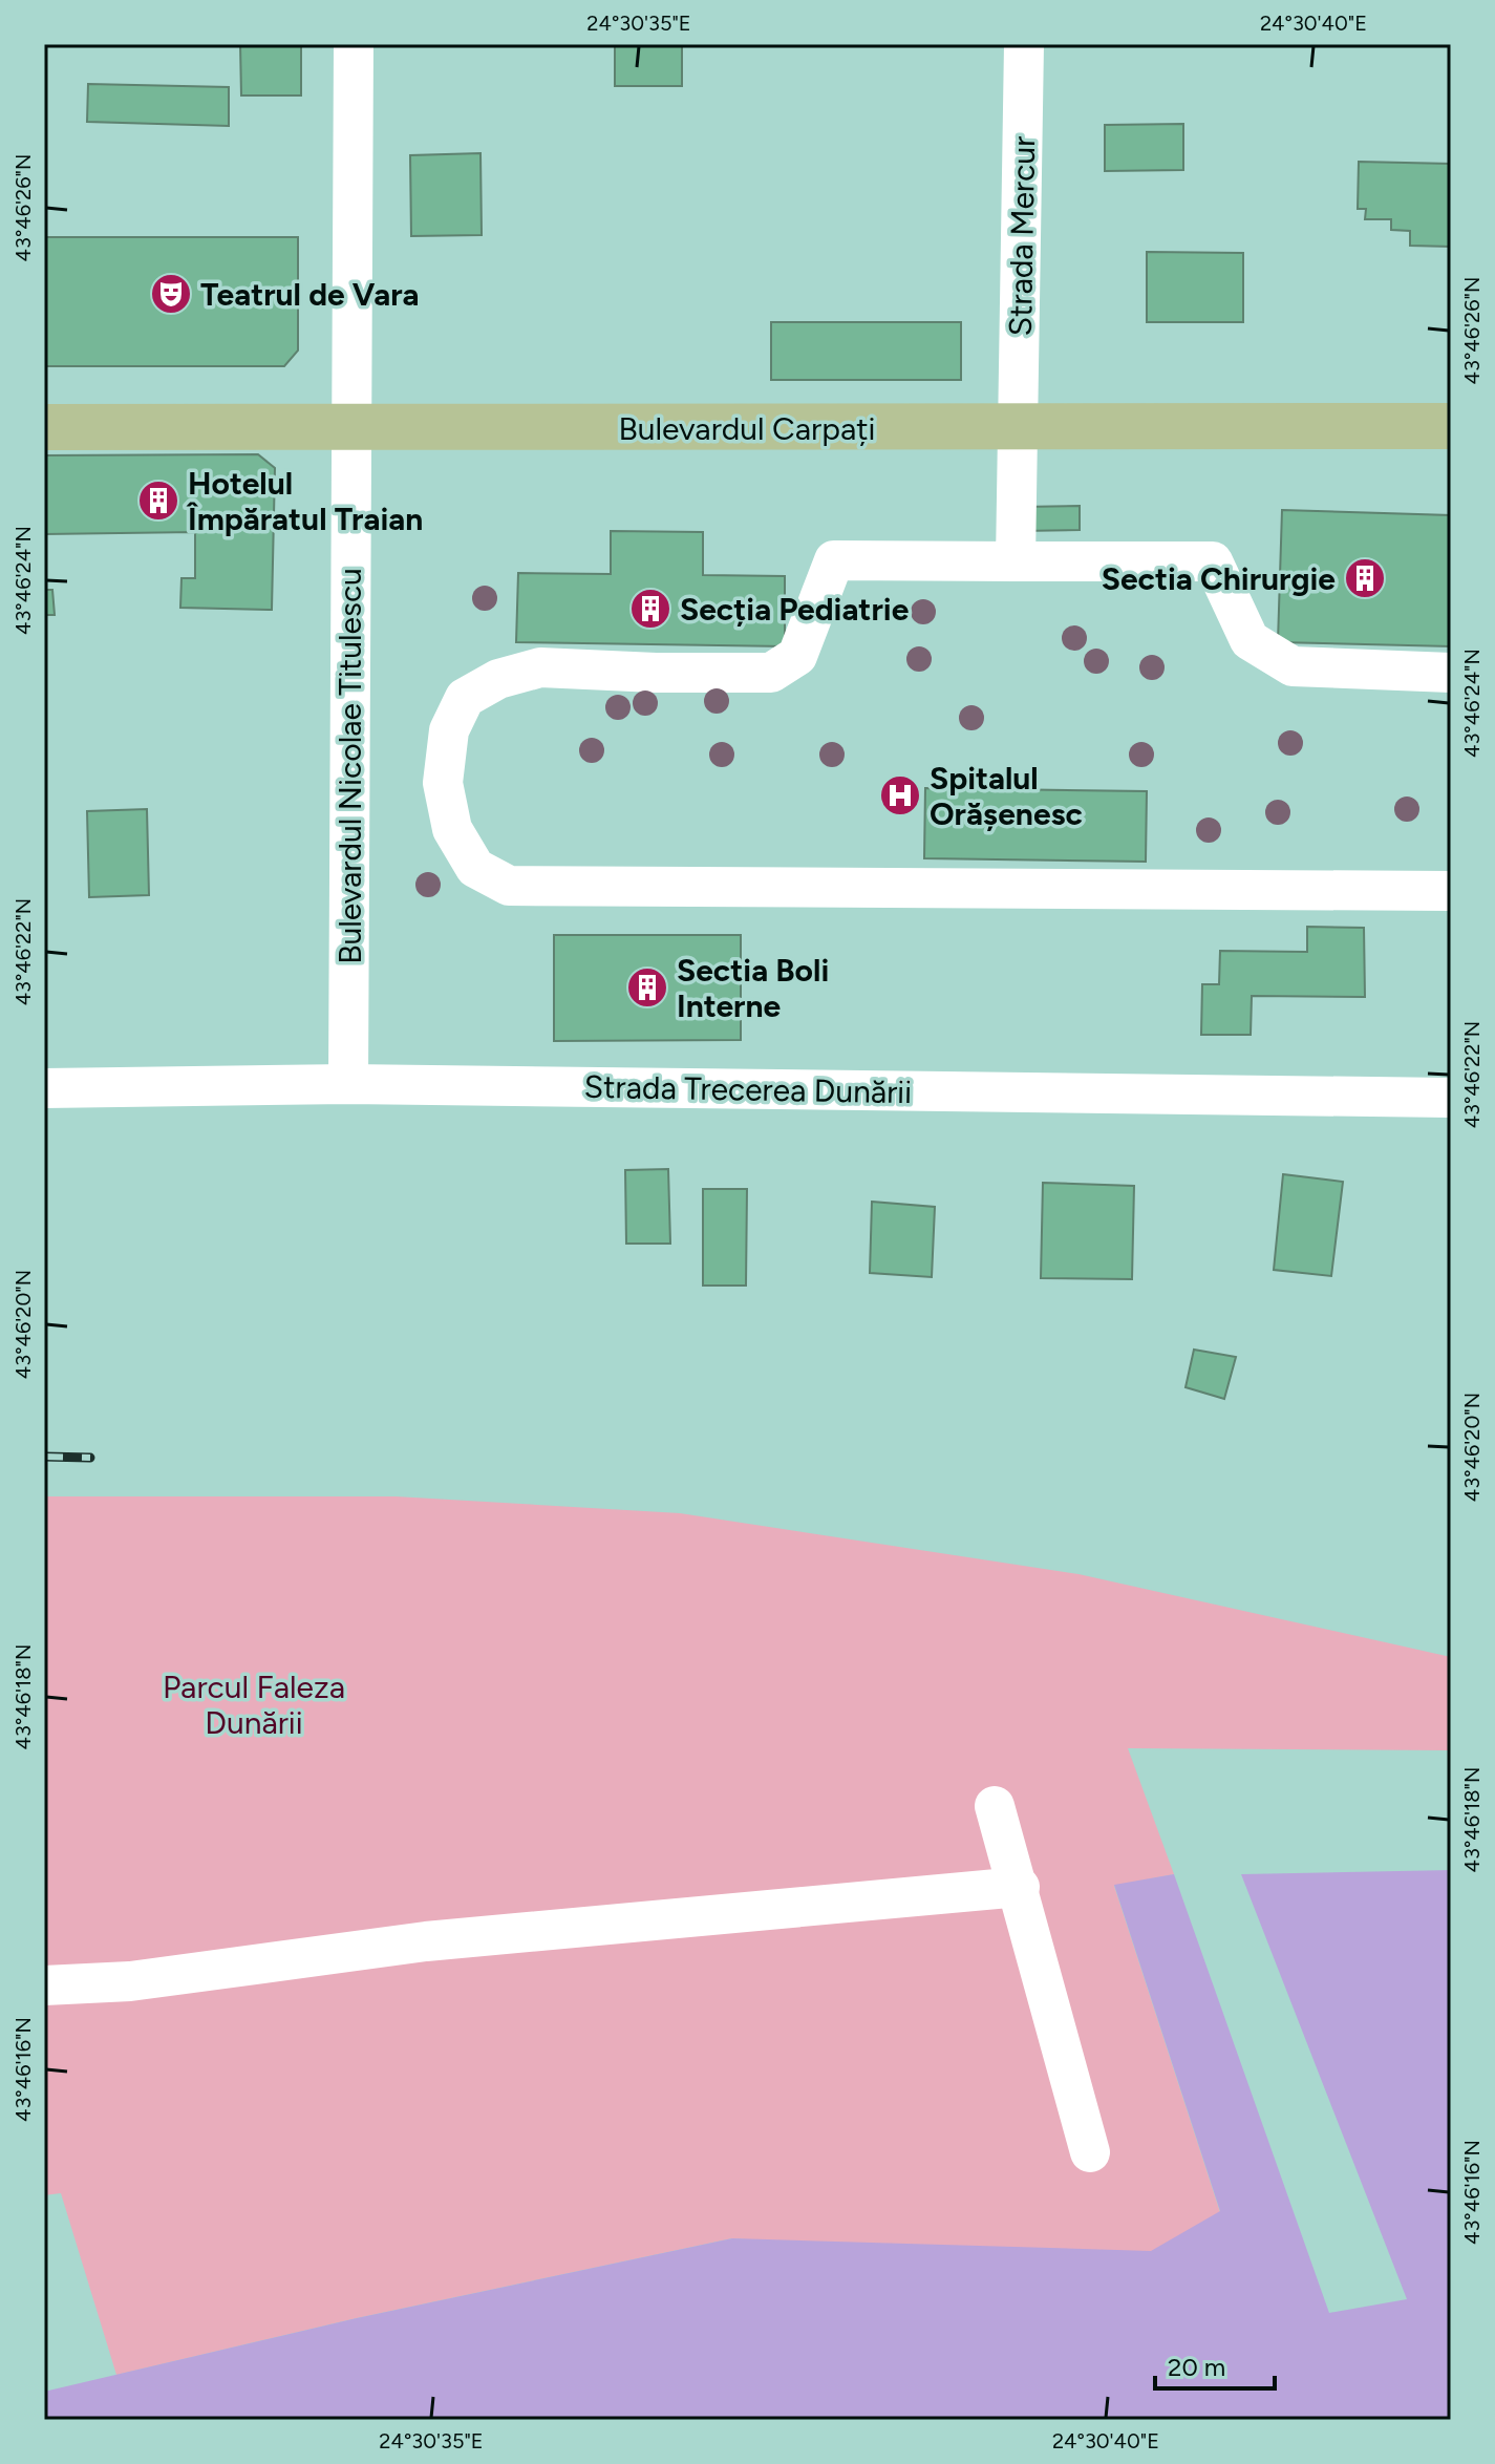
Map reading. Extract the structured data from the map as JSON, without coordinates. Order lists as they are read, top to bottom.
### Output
{
  "streets": {
    "main road": ["Bulevardul Carpați"],
    "street": ["Strada Mercur", "Bulevardul Nicolae Titulescu", "Strada Trecerea Dunării"]
  },
  "crossings": [
    ["Strada Mercur", "Bulevardul Carpați"],
    ["Bulevardul Carpați", "Bulevardul Nicolae Titulescu"],
    ["Bulevardul Nicolae Titulescu", "Strada Trecerea Dunării"]
  ],
  "parks": ["Parcul Faleza Dunării"],
  "places": {
    "theatre": ["Teatrul de Vara"],
    "building": [
      "Hotelul Împăratul Traian",
      "Sectia Chirurgie",
      "Secția Pediatrie",
      "Sectia Boli Interne"
    ],
    "hospital": ["Spitalul Orășenesc"]
  },
  "scale_bar": "20 m",
  "coordinates": [
    "24°30'35\"E",
    "24°30'40\"E",
    "43°46'26\"N",
    "43°46'24\"N",
    "43°46'22\"N",
    "43°46'20\"N",
    "43°46'18\"N",
    "43°46'16\"N"
  ]
}
